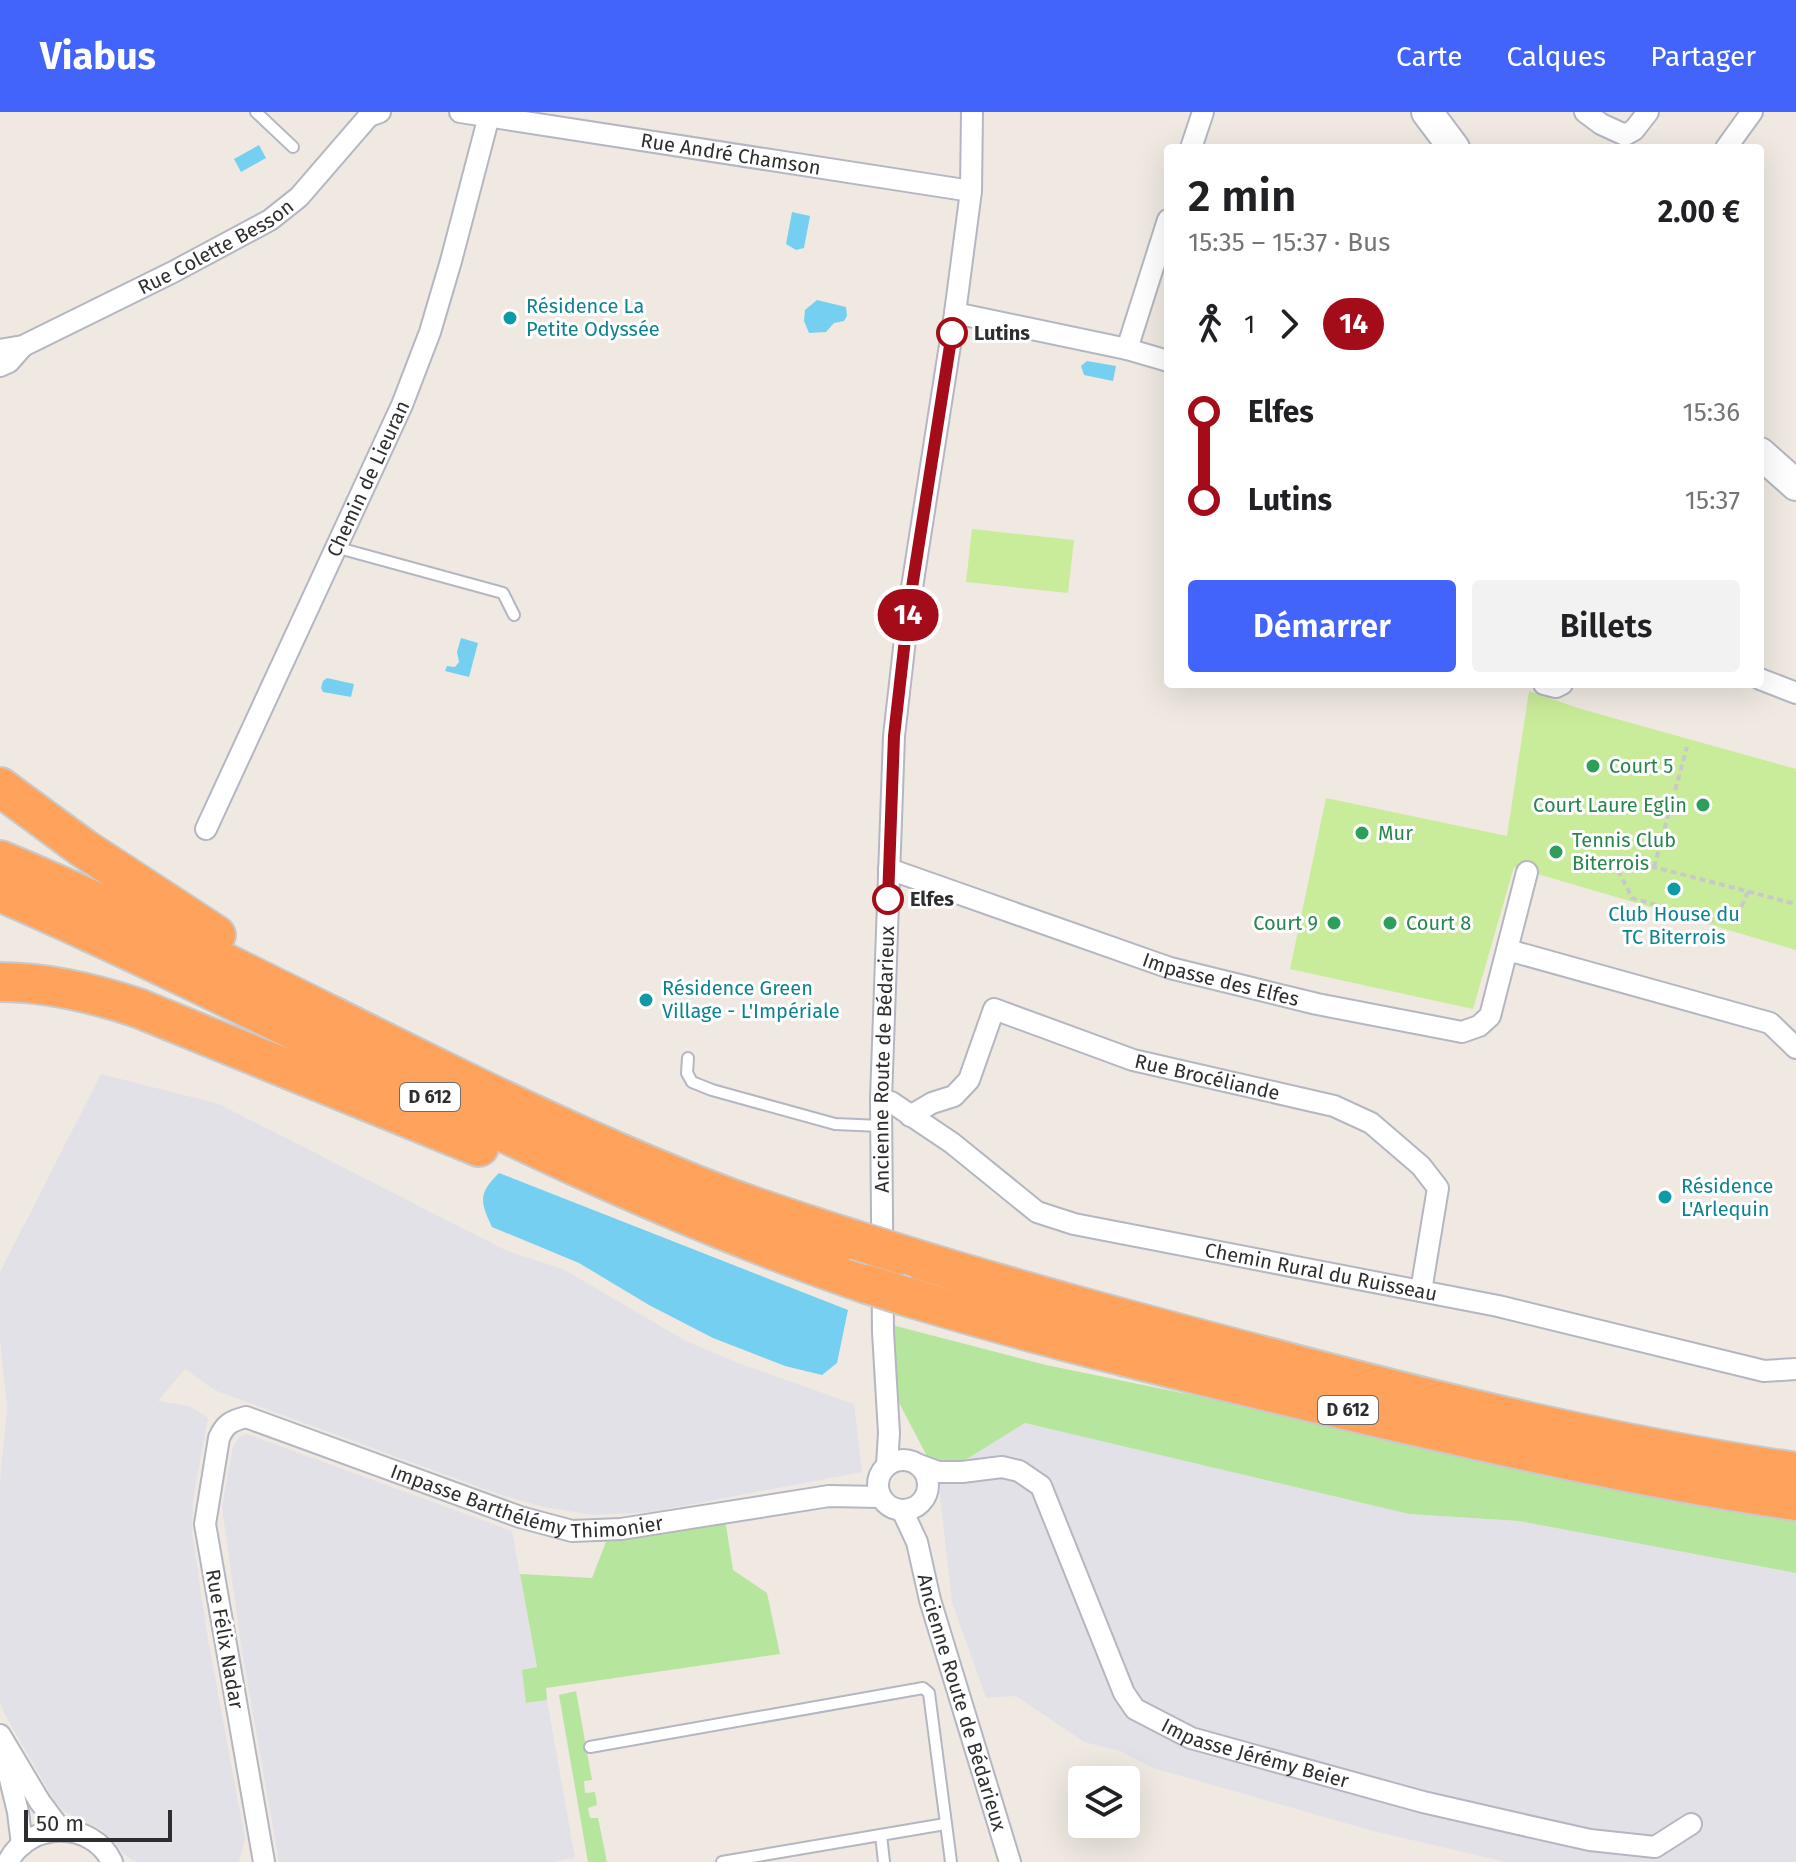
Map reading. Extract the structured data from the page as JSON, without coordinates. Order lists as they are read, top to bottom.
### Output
{
  "streets": {
    "highway": ["D 612"],
    "street": [
      "Rue André Chamson",
      "Rue Colette Besson",
      "Chemin de Lieuran",
      "Impasse des Elfes",
      "Ancienne Route de Bédarieux",
      "Rue Brocéliande",
      "Chemin Rural du Ruisseau",
      "Impasse Barthélémy Thimonier",
      "Rue Félix Nadar",
      "Impasse Jérémy Beier"
    ]
  },
  "crossings": [
    ["Rue André Chamson", "Chemin de Lieuran"],
    ["Rue André Chamson", "Ancienne Route de Bédarieux"],
    ["Impasse des Elfes", "Ancienne Route de Bédarieux"],
    ["Ancienne Route de Bédarieux", "Chemin Rural du Ruisseau"],
    ["Ancienne Route de Bédarieux", "Impasse Barthélémy Thimonier"],
    ["Ancienne Route de Bédarieux", "Impasse Jérémy Beier"],
    ["Rue Brocéliande", "Chemin Rural du Ruisseau"],
    ["Impasse Barthélémy Thimonier", "Rue Félix Nadar"],
    ["Impasse Barthélémy Thimonier", "Impasse Jérémy Beier"]
  ],
  "places": [
    "Résidence La Petite Odyssée",
    "Lutins",
    "Court 5",
    "Court Laure Eglin",
    "Mur",
    "Tennis Club Biterrois",
    "Club House du TC Biterrois",
    "Elfes",
    "Court 9",
    "Court 8",
    "Résidence Green Village - L'Impériale",
    "Résidence L'Arlequin"
  ],
  "lines": ["bus line 14"],
  "scale_bar": "50 m",
  "page": {
    "header": "Viabus",
    "nav": ["Carte", "Calques", "Partager"],
    "on_map": "14",
    "heading": ["2 min", "15:35 – 15:37 · Bus", "2.00 €"],
    "legs": ["1", "14"],
    "list": [
      {
        "name": "Elfes",
        "value": "15:36"
      },
      {
        "name": "Lutins",
        "value": "15:37"
      }
    ],
    "buttons": ["Démarrer", "Billets"],
    "scale": "50 m"
  }
}
